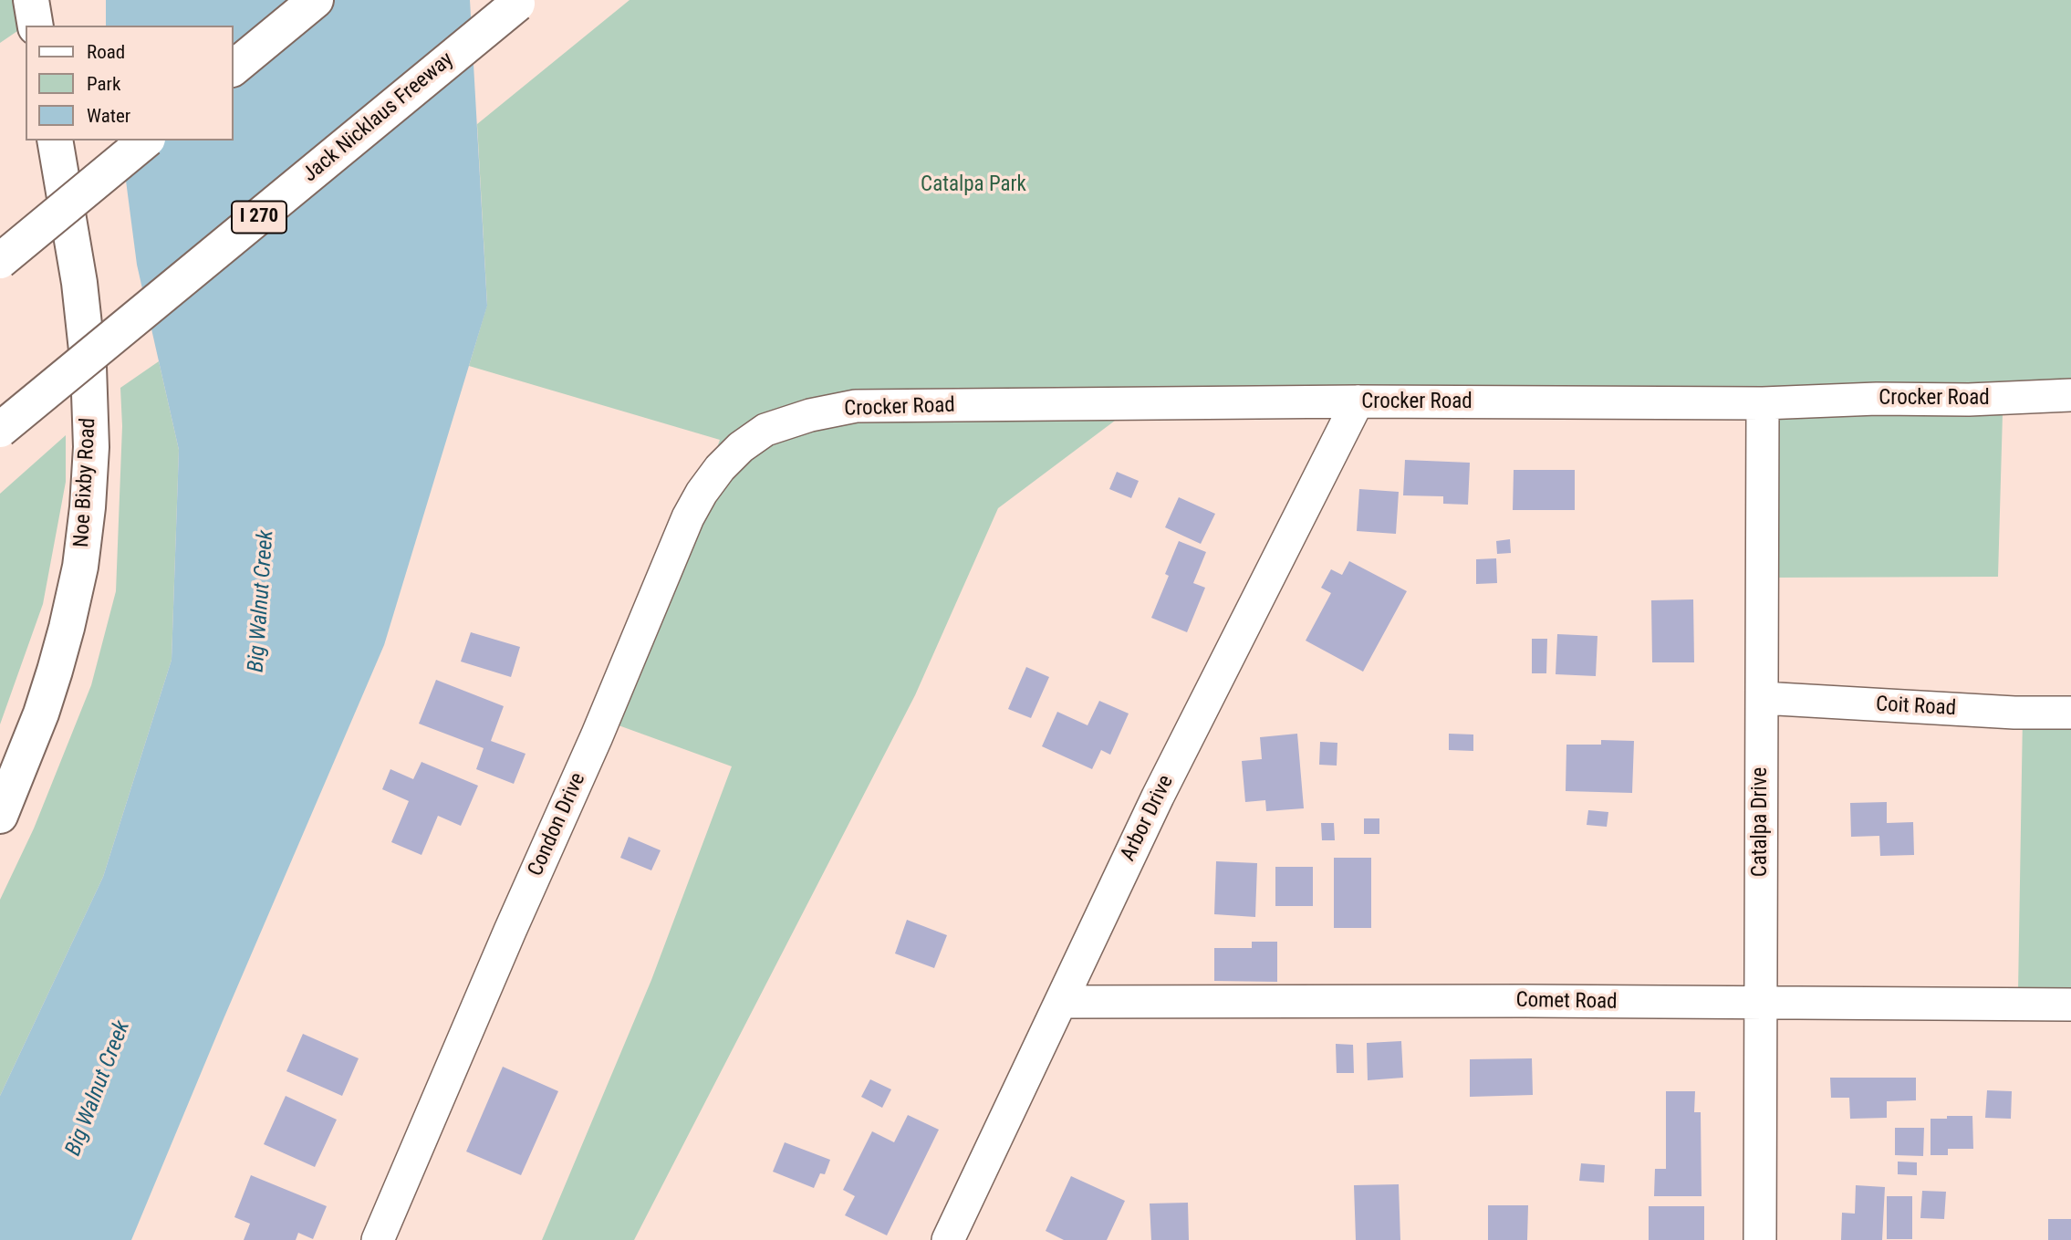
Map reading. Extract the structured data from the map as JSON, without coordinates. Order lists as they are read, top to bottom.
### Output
{
  "streets": {
    "main road": ["Jack Nicklaus Freeway", "I 270", "Noe Bixby Road"],
    "street": [
      "Crocker Road",
      "Coit Road",
      "Arbor Drive",
      "Catalpa Drive",
      "Condon Drive",
      "Comet Road"
    ]
  },
  "crossings": [
    ["Crocker Road", "Arbor Drive"],
    ["Crocker Road", "Catalpa Drive"],
    ["Crocker Road", "Condon Drive"],
    ["Coit Road", "Catalpa Drive"],
    ["Arbor Drive", "Comet Road"],
    ["Catalpa Drive", "Comet Road"]
  ],
  "water": ["Big Walnut Creek"],
  "parks": ["Catalpa Park"],
  "legend": ["Road", "Park", "Water"]
}
